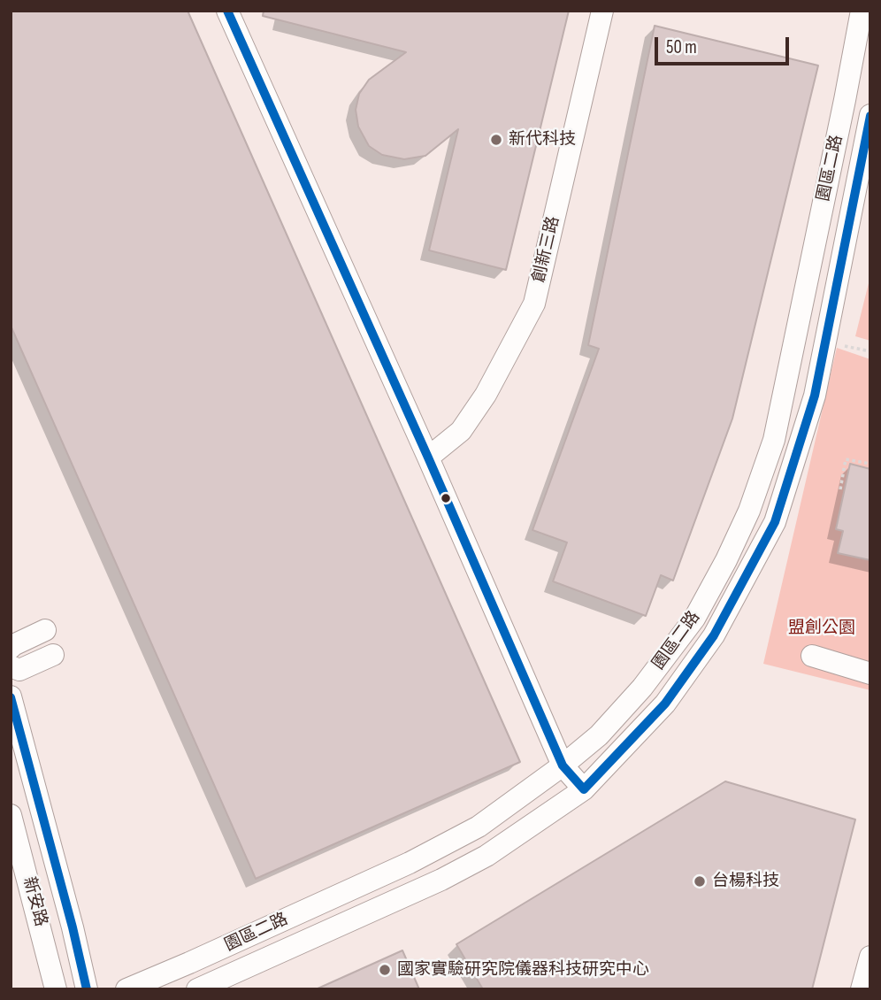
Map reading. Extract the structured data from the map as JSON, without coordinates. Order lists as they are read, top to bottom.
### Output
{
  "streets": {
    "street": ["園區二路", "創新三路", "新安路"]
  },
  "parks": ["盟創公園"],
  "places": ["新代科技", "台楊科技", "國家實驗研究院儀器科技研究中心"],
  "scale_bar": "50 m"
}
